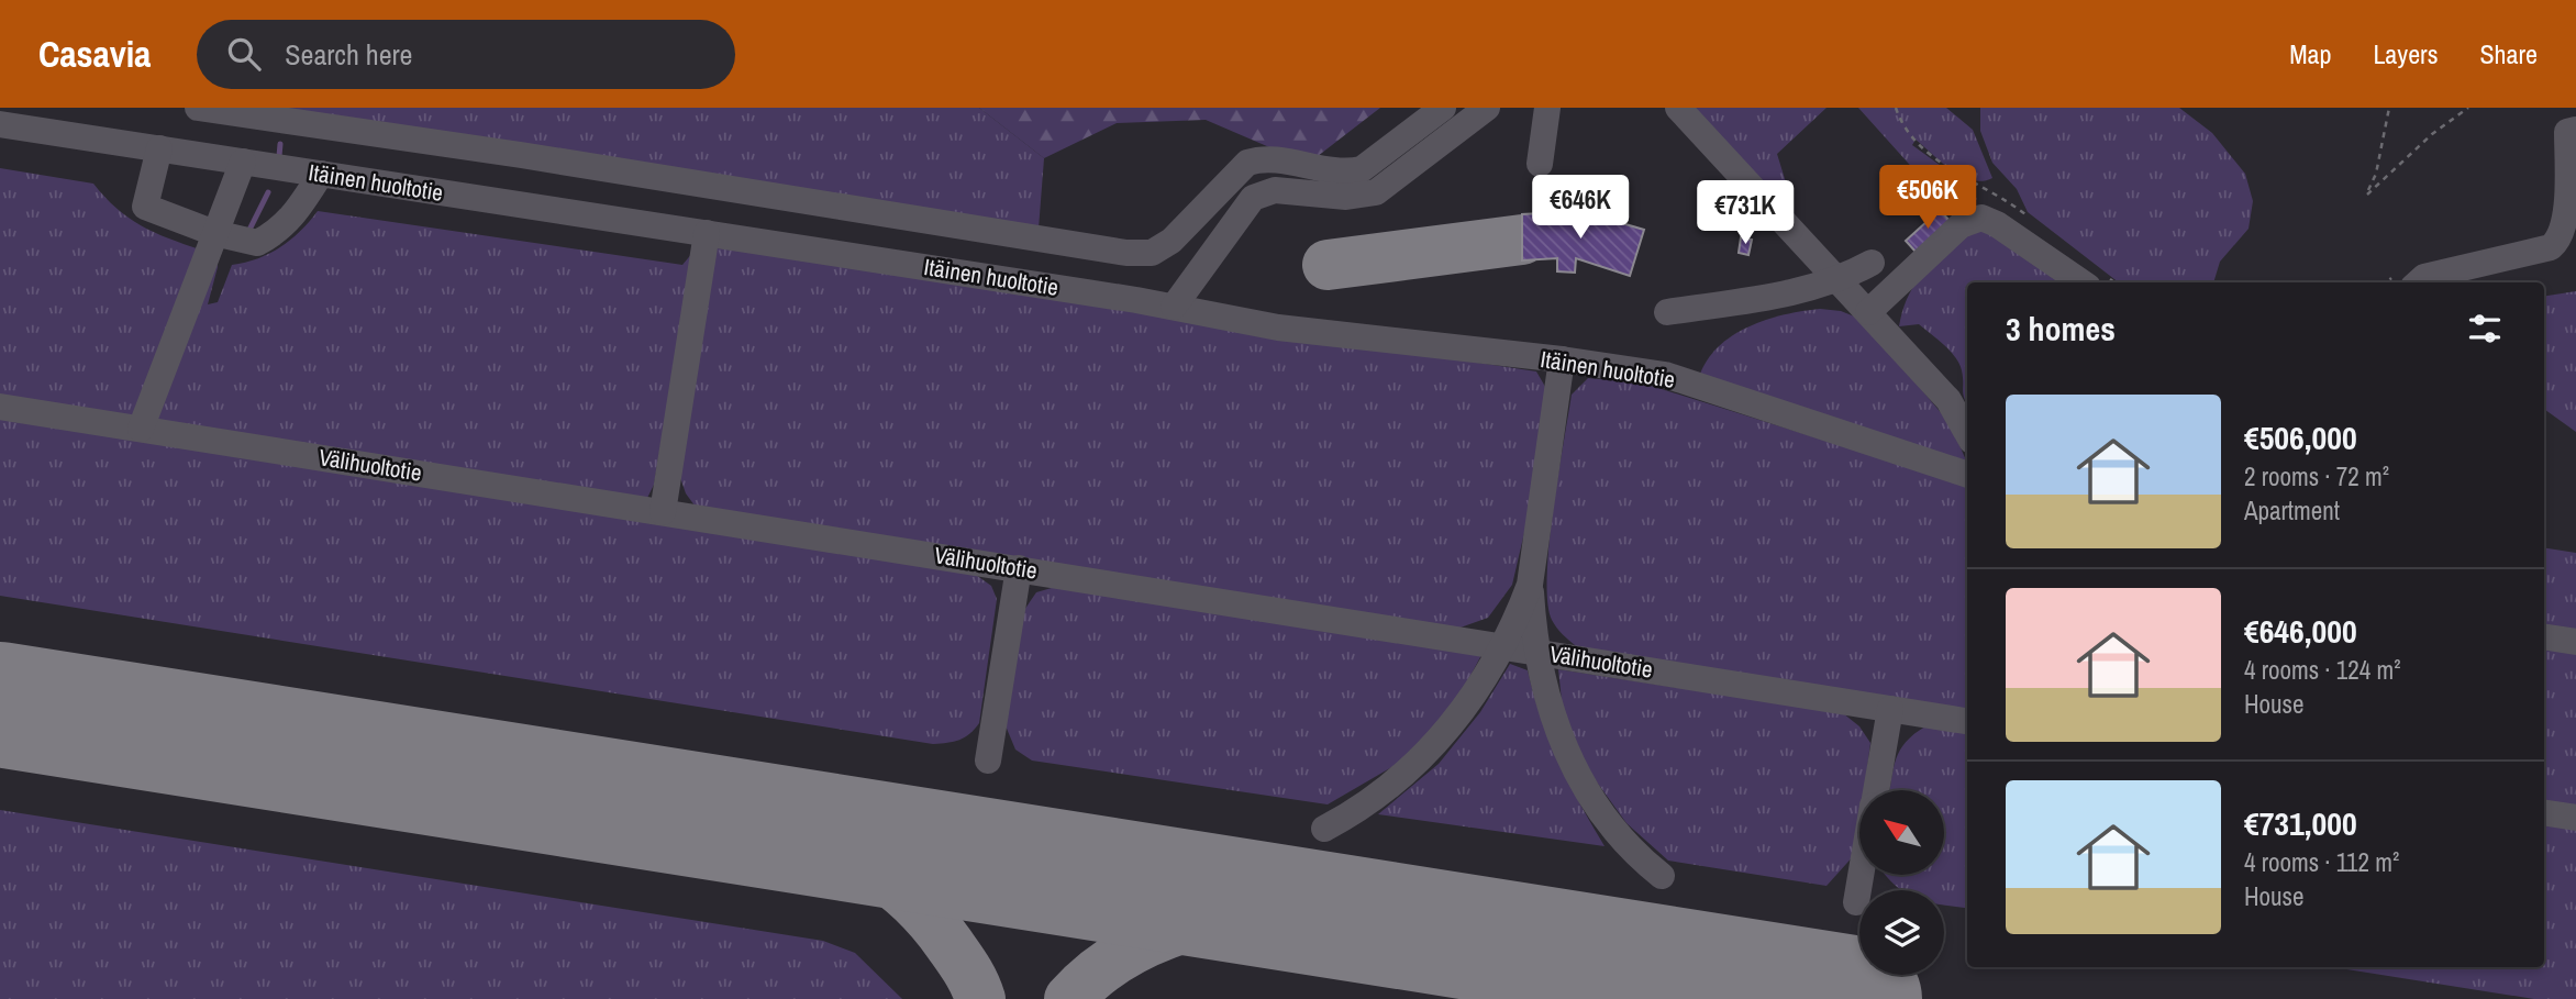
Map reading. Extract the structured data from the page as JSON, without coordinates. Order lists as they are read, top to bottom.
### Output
{
  "streets": {
    "lane": ["Itäinen huoltotie", "Välihuoltotie"]
  },
  "north": "top left",
  "page": {
    "header": "Casavia",
    "search": "Search here",
    "nav": ["Map", "Layers", "Share"],
    "price": ["€506K", "€646K", "€731K"],
    "heading": "3 homes",
    "list": [
      {
        "name": "€506,000",
        "note": "2 rooms · 72 m² · Apartment"
      },
      {
        "name": "€646,000",
        "note": "4 rooms · 124 m² · House"
      },
      {
        "name": "€731,000",
        "note": "4 rooms · 112 m² · House"
      }
    ]
  }
}
